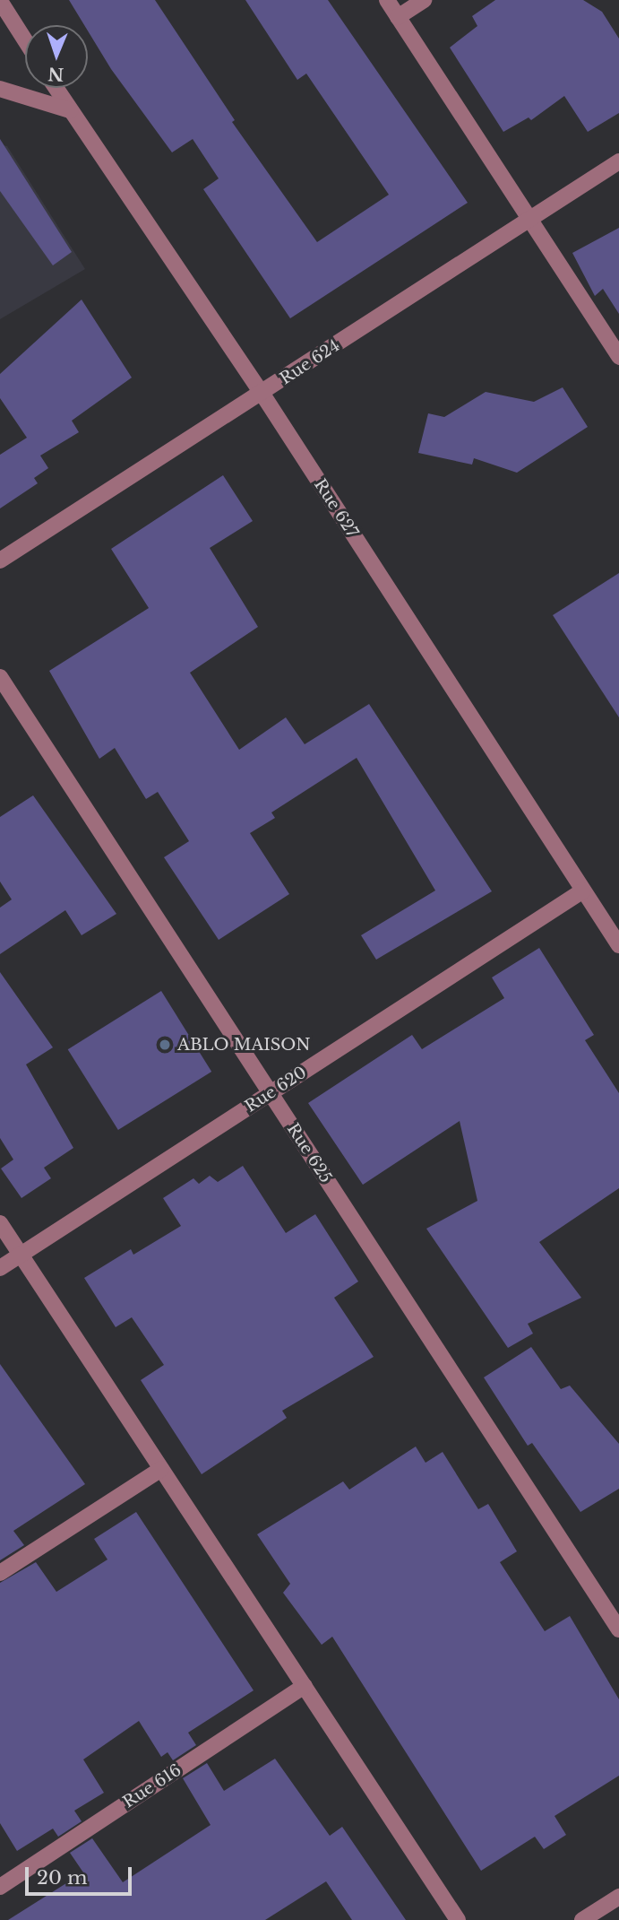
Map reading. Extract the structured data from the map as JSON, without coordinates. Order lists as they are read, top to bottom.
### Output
{
  "streets": {
    "street": [
      "Rue 624",
      "Rue 627",
      "Rue 620",
      "Rue 625",
      "Rue 616"
    ]
  },
  "crossings": [
    ["Rue 624", "Rue 627"],
    ["Rue 627", "Rue 620"],
    ["Rue 620", "Rue 625"]
  ],
  "places": ["ABLO MAISON"],
  "scale_bar": "20 m",
  "north": "bottom"
}
